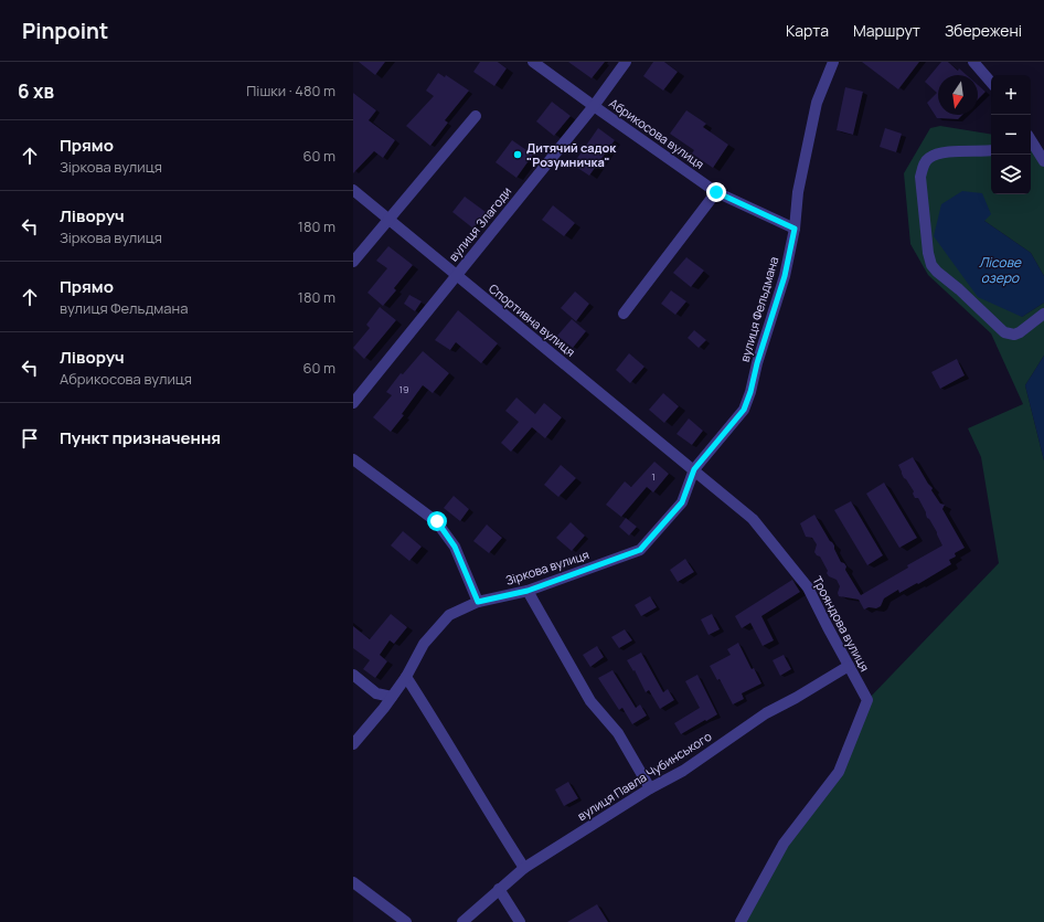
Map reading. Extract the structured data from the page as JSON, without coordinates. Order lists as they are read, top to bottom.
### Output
{
  "streets": {
    "street": [
      "Абрикосова вулиця",
      "вулиця Злагоди",
      "вулиця Фельдмана",
      "Спортивна вулиця",
      "Зіркова вулиця",
      "Трояндова вулиця",
      "вулиця Павла Чубинського"
    ]
  },
  "crossings": [
    ["Абрикосова вулиця", "вулиця Злагоди"],
    ["Абрикосова вулиця", "вулиця Фельдмана"],
    ["вулиця Злагоди", "Спортивна вулиця"],
    ["вулиця Фельдмана", "Спортивна вулиця"],
    ["вулиця Фельдмана", "Зіркова вулиця"],
    ["вулиця Фельдмана", "Трояндова вулиця"],
    ["Спортивна вулиця", "Зіркова вулиця"],
    ["Спортивна вулиця", "Трояндова вулиця"],
    ["Зіркова вулиця", "Трояндова вулиця"],
    ["Трояндова вулиця", "вулиця Павла Чубинського"]
  ],
  "water": ["Лісове озеро"],
  "places": ["Дитячий садок \"Розумничка\""],
  "house_numbers": ["19", "1"],
  "north": "bottom",
  "page": {
    "header": "Pinpoint",
    "nav": ["Карта", "Маршрут", "Збережені"],
    "heading": ["6 хв", "Пішки · 480 m"],
    "map_buttons": ["+", "−"],
    "list": [
      ["Прямо", "Зіркова вулиця", "60 m"],
      ["Ліворуч", "Зіркова вулиця", "180 m"],
      ["Прямо", "вулиця Фельдмана", "180 m"],
      ["Ліворуч", "Абрикосова вулиця", "60 m"],
      "Пункт призначення"
    ]
  }
}
